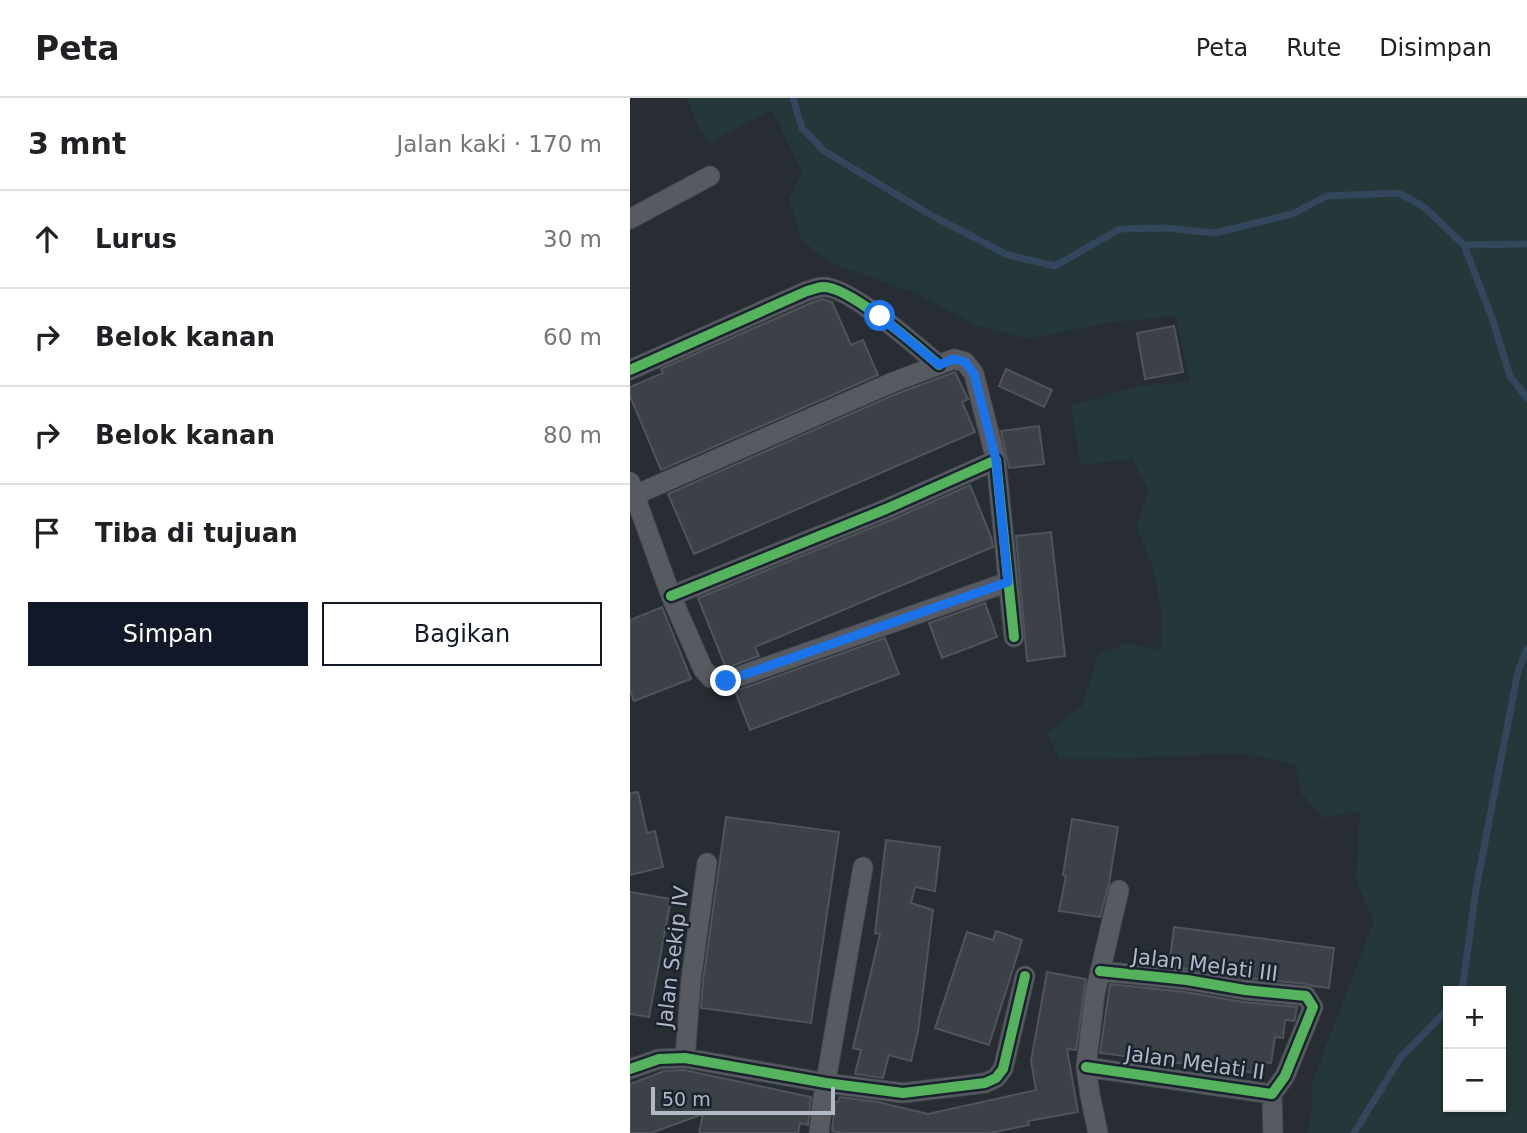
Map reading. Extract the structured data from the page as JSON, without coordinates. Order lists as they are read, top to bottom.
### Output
{
  "streets": {
    "street": ["Jalan Sekip IV", "Jalan Melati III", "Jalan Melati II"]
  },
  "crossings": [
    ["Jalan Melati III", "Jalan Melati II"]
  ],
  "scale_bar": "50 m",
  "page": {
    "header": "Peta",
    "nav": ["Peta", "Rute", "Disimpan"],
    "heading": ["3 mnt", "Jalan kaki · 170 m"],
    "list": [
      ["Lurus", "30 m"],
      ["Belok kanan", "60 m"],
      ["Belok kanan", "80 m"],
      "Tiba di tujuan"
    ],
    "buttons": ["Simpan", "Bagikan"],
    "map_buttons": ["+", "−"],
    "scale": "50 m"
  }
}
